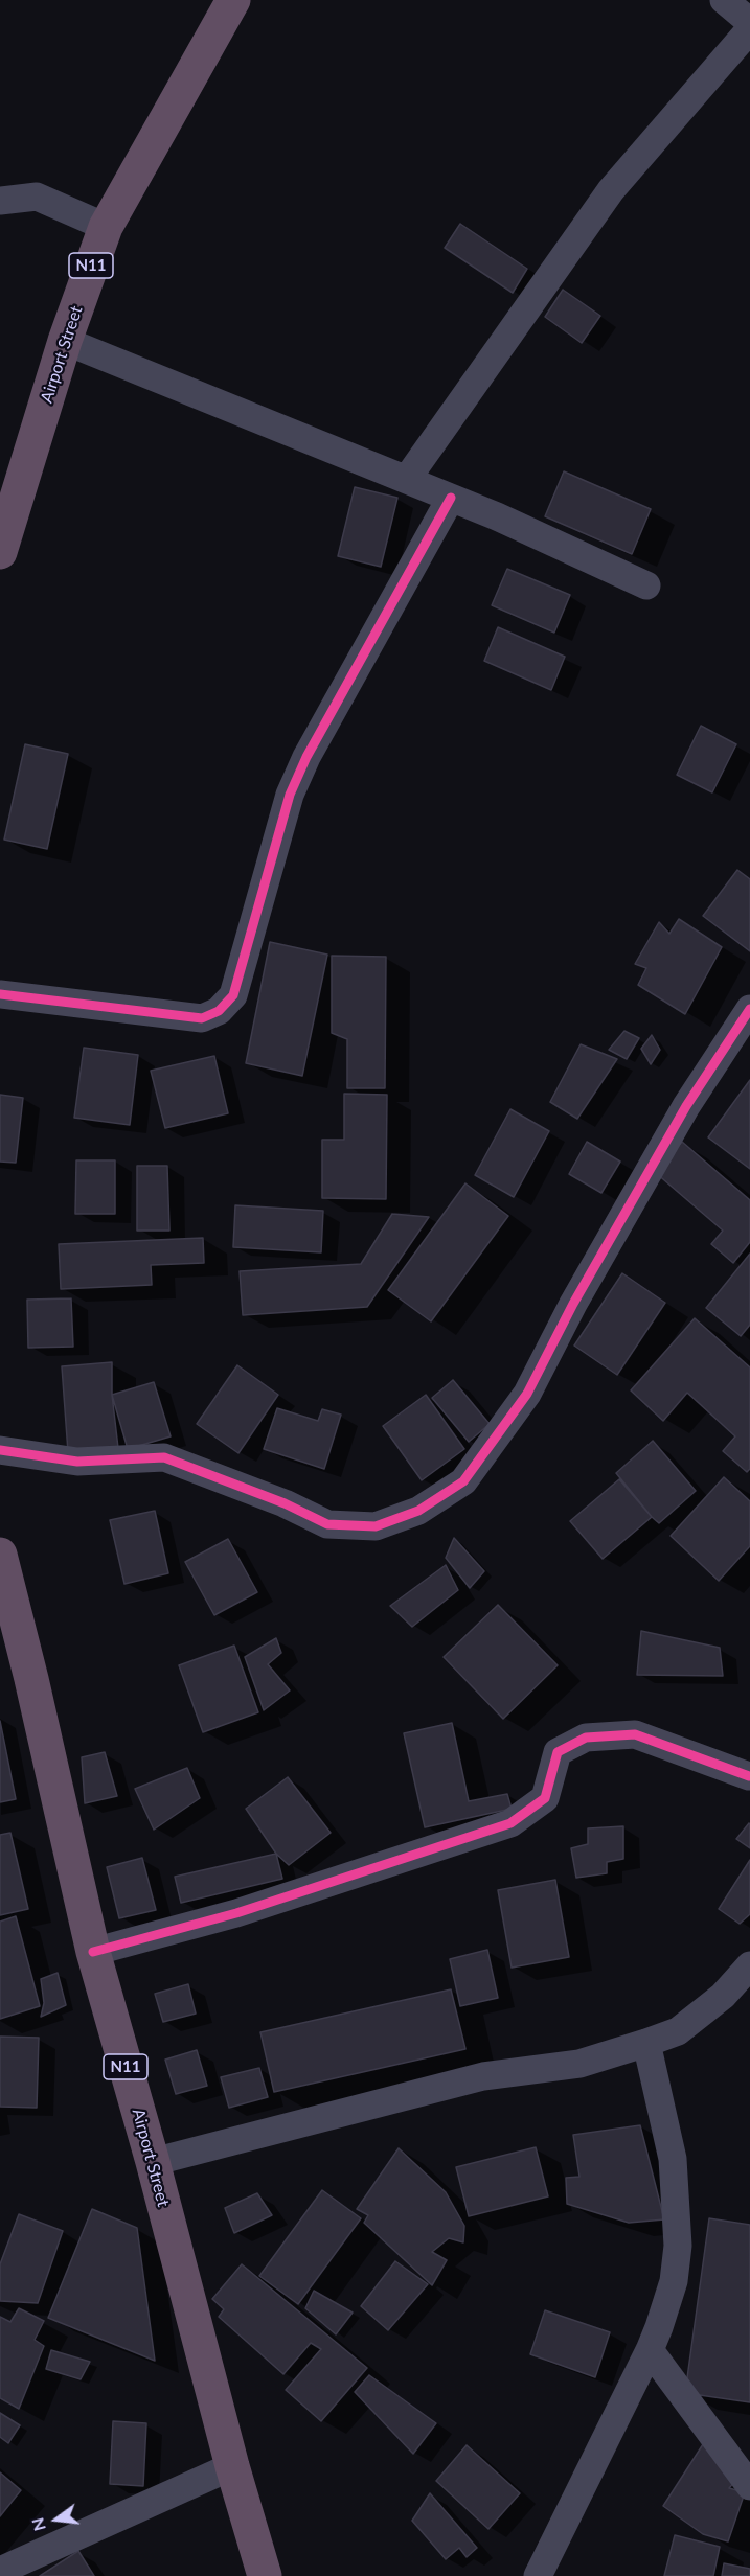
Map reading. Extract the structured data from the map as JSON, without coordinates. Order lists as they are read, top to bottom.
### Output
{
  "streets": {
    "highway": ["N11", "Airport Street"]
  },
  "north": "left"
}
